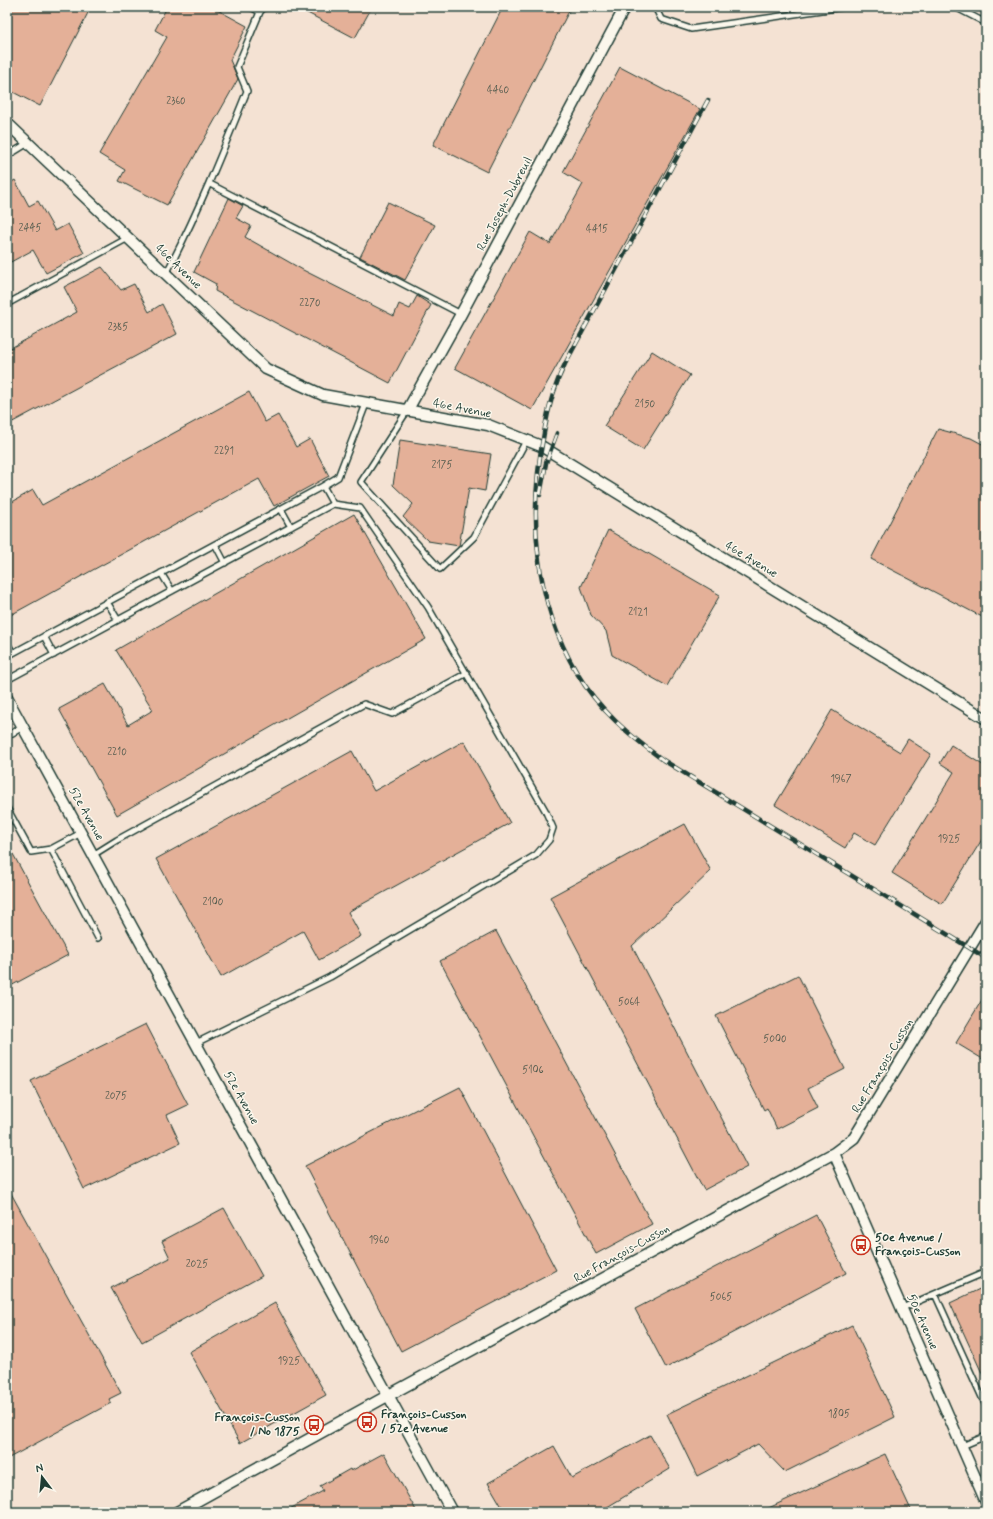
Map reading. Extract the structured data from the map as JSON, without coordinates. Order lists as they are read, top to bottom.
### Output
{
  "streets": {
    "street": [
      "Rue Joseph-Dubreuil",
      "46e Avenue",
      "52e Avenue",
      "Rue François-Cusson",
      "50e Avenue"
    ]
  },
  "crossings": [
    ["Rue Joseph-Dubreuil", "46e Avenue"],
    ["52e Avenue", "Rue François-Cusson"],
    ["Rue François-Cusson", "50e Avenue"]
  ],
  "places": {
    "bus stop": ["50e Avenue / François-Cusson", "François-Cusson / 52e Avenue", "François-Cusson / No 1875"]
  },
  "house_numbers": [
    "4460",
    "2360",
    "2445",
    "4415",
    "2270",
    "2385",
    "2150",
    "2291",
    "2175",
    "2121",
    "2210",
    "1967",
    "1925",
    "2100",
    "5064",
    "5000",
    "5106",
    "2075",
    "1960",
    "2025",
    "5065",
    "1925",
    "1805"
  ],
  "north": "top"
}
